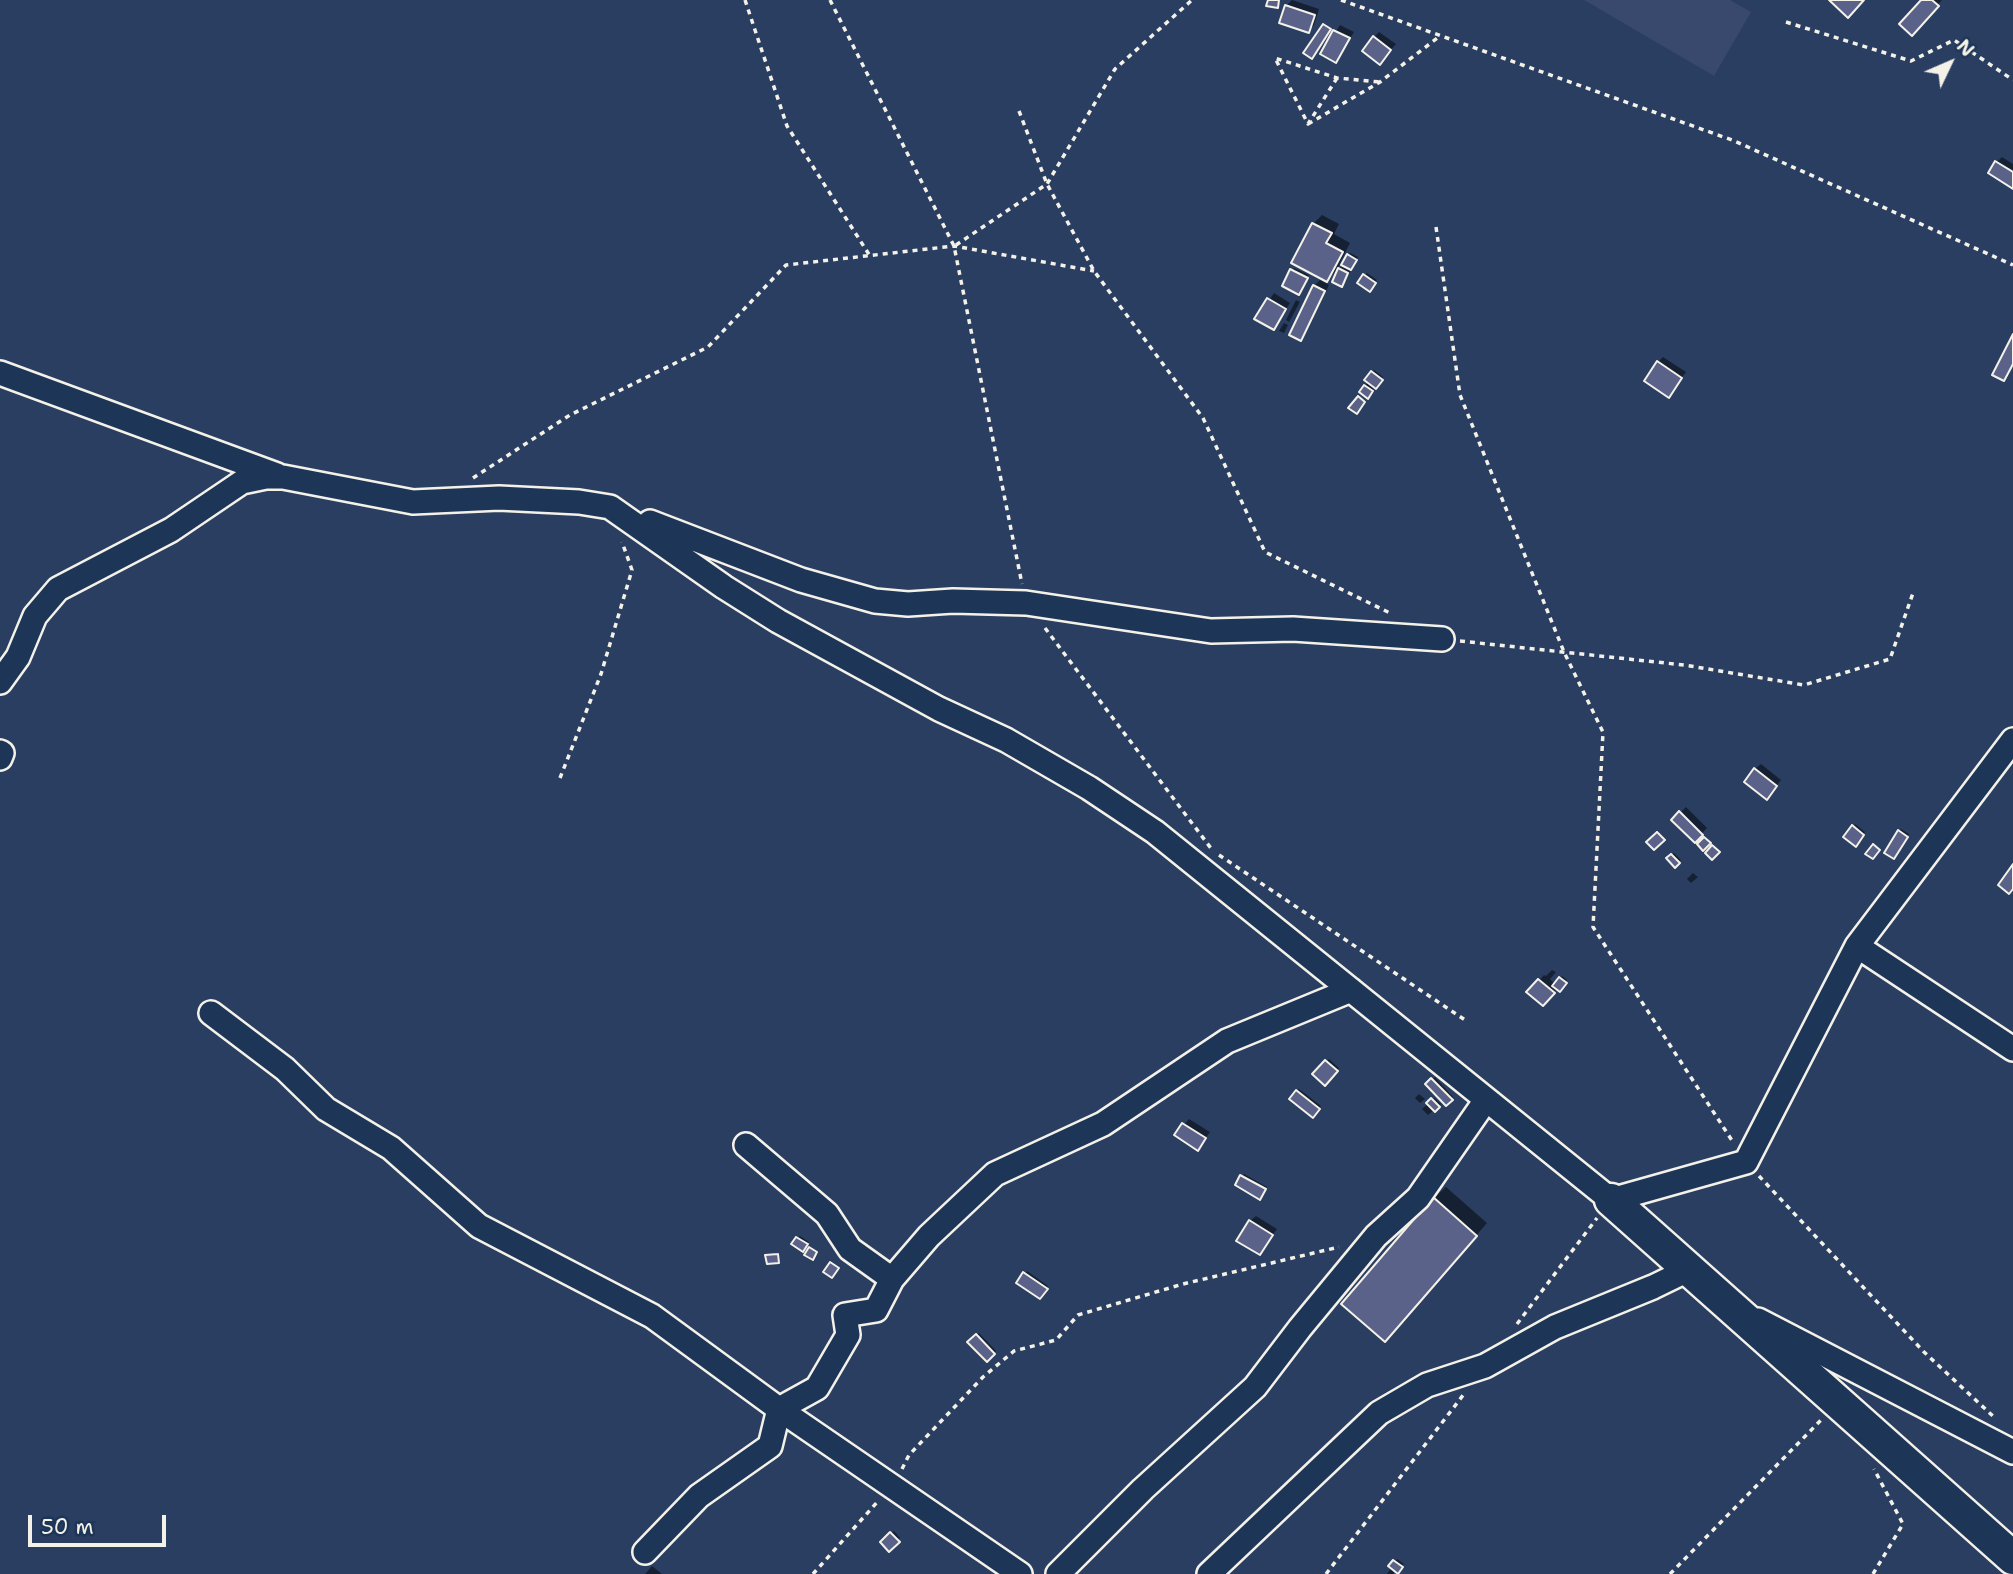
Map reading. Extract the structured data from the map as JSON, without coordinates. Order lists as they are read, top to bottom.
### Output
{
  "scale_bar": "50 m",
  "north": "top right"
}
